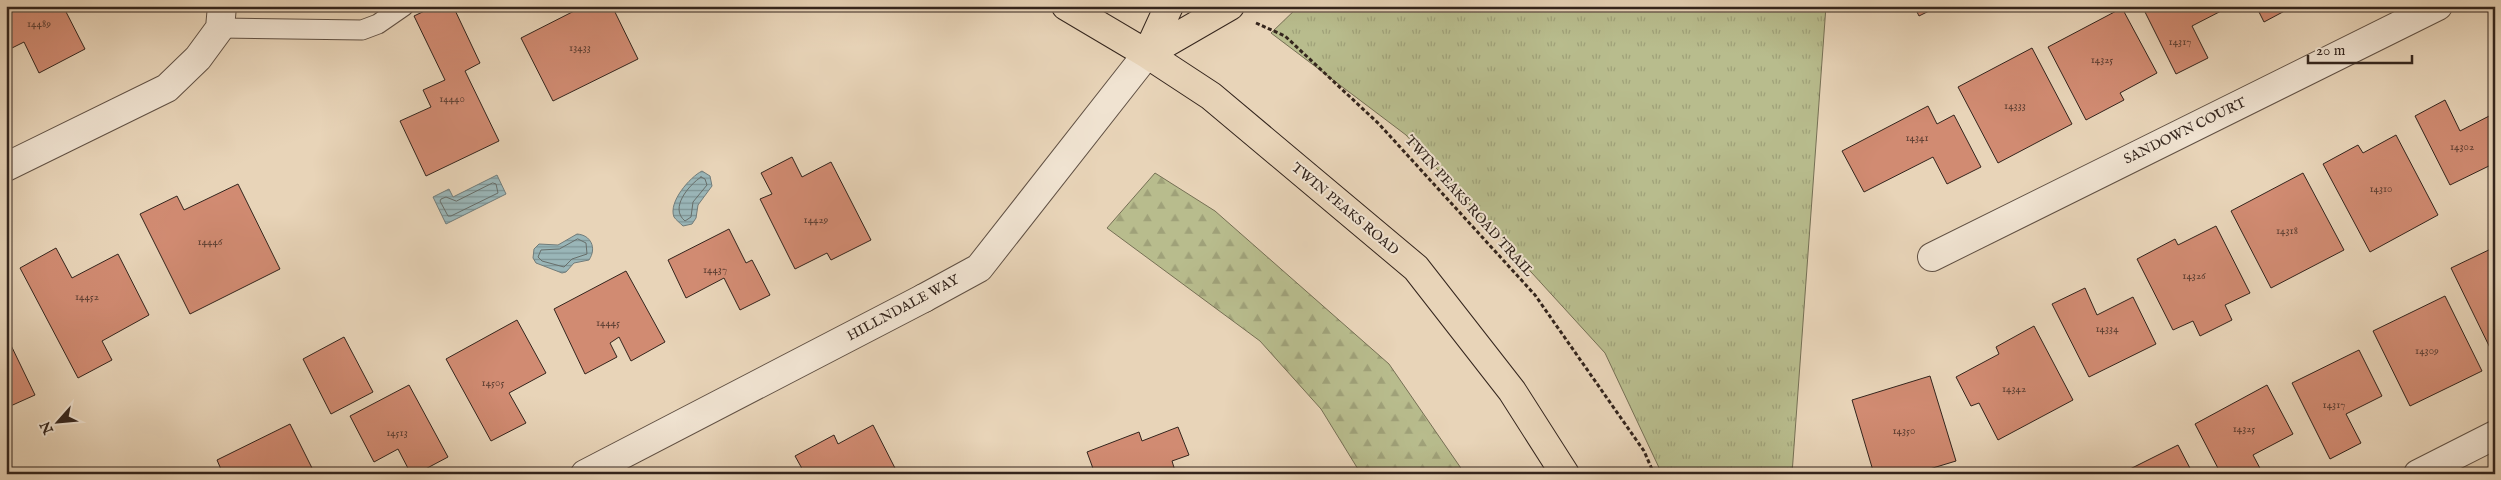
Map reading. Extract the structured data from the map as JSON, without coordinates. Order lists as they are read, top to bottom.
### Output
{
  "streets": {
    "main road": ["TWIN PEAKS ROAD"],
    "street": ["SANDOWN COURT", "HILLNDALE WAY"],
    "path": ["TWIN PEAKS ROAD TRAIL"]
  },
  "crossings": [
    ["TWIN PEAKS ROAD", "HILLNDALE WAY"]
  ],
  "house_numbers": [
    "14489",
    "14317",
    "13433",
    "14325",
    "14440",
    "14333",
    "14341",
    "14302",
    "14310",
    "14429",
    "14318",
    "14446",
    "14437",
    "14326",
    "14452",
    "14445",
    "14334",
    "14309",
    "14505",
    "14342",
    "14317",
    "14325",
    "14350",
    "14513"
  ],
  "scale_bar": "20 m",
  "north": "bottom left"
}
